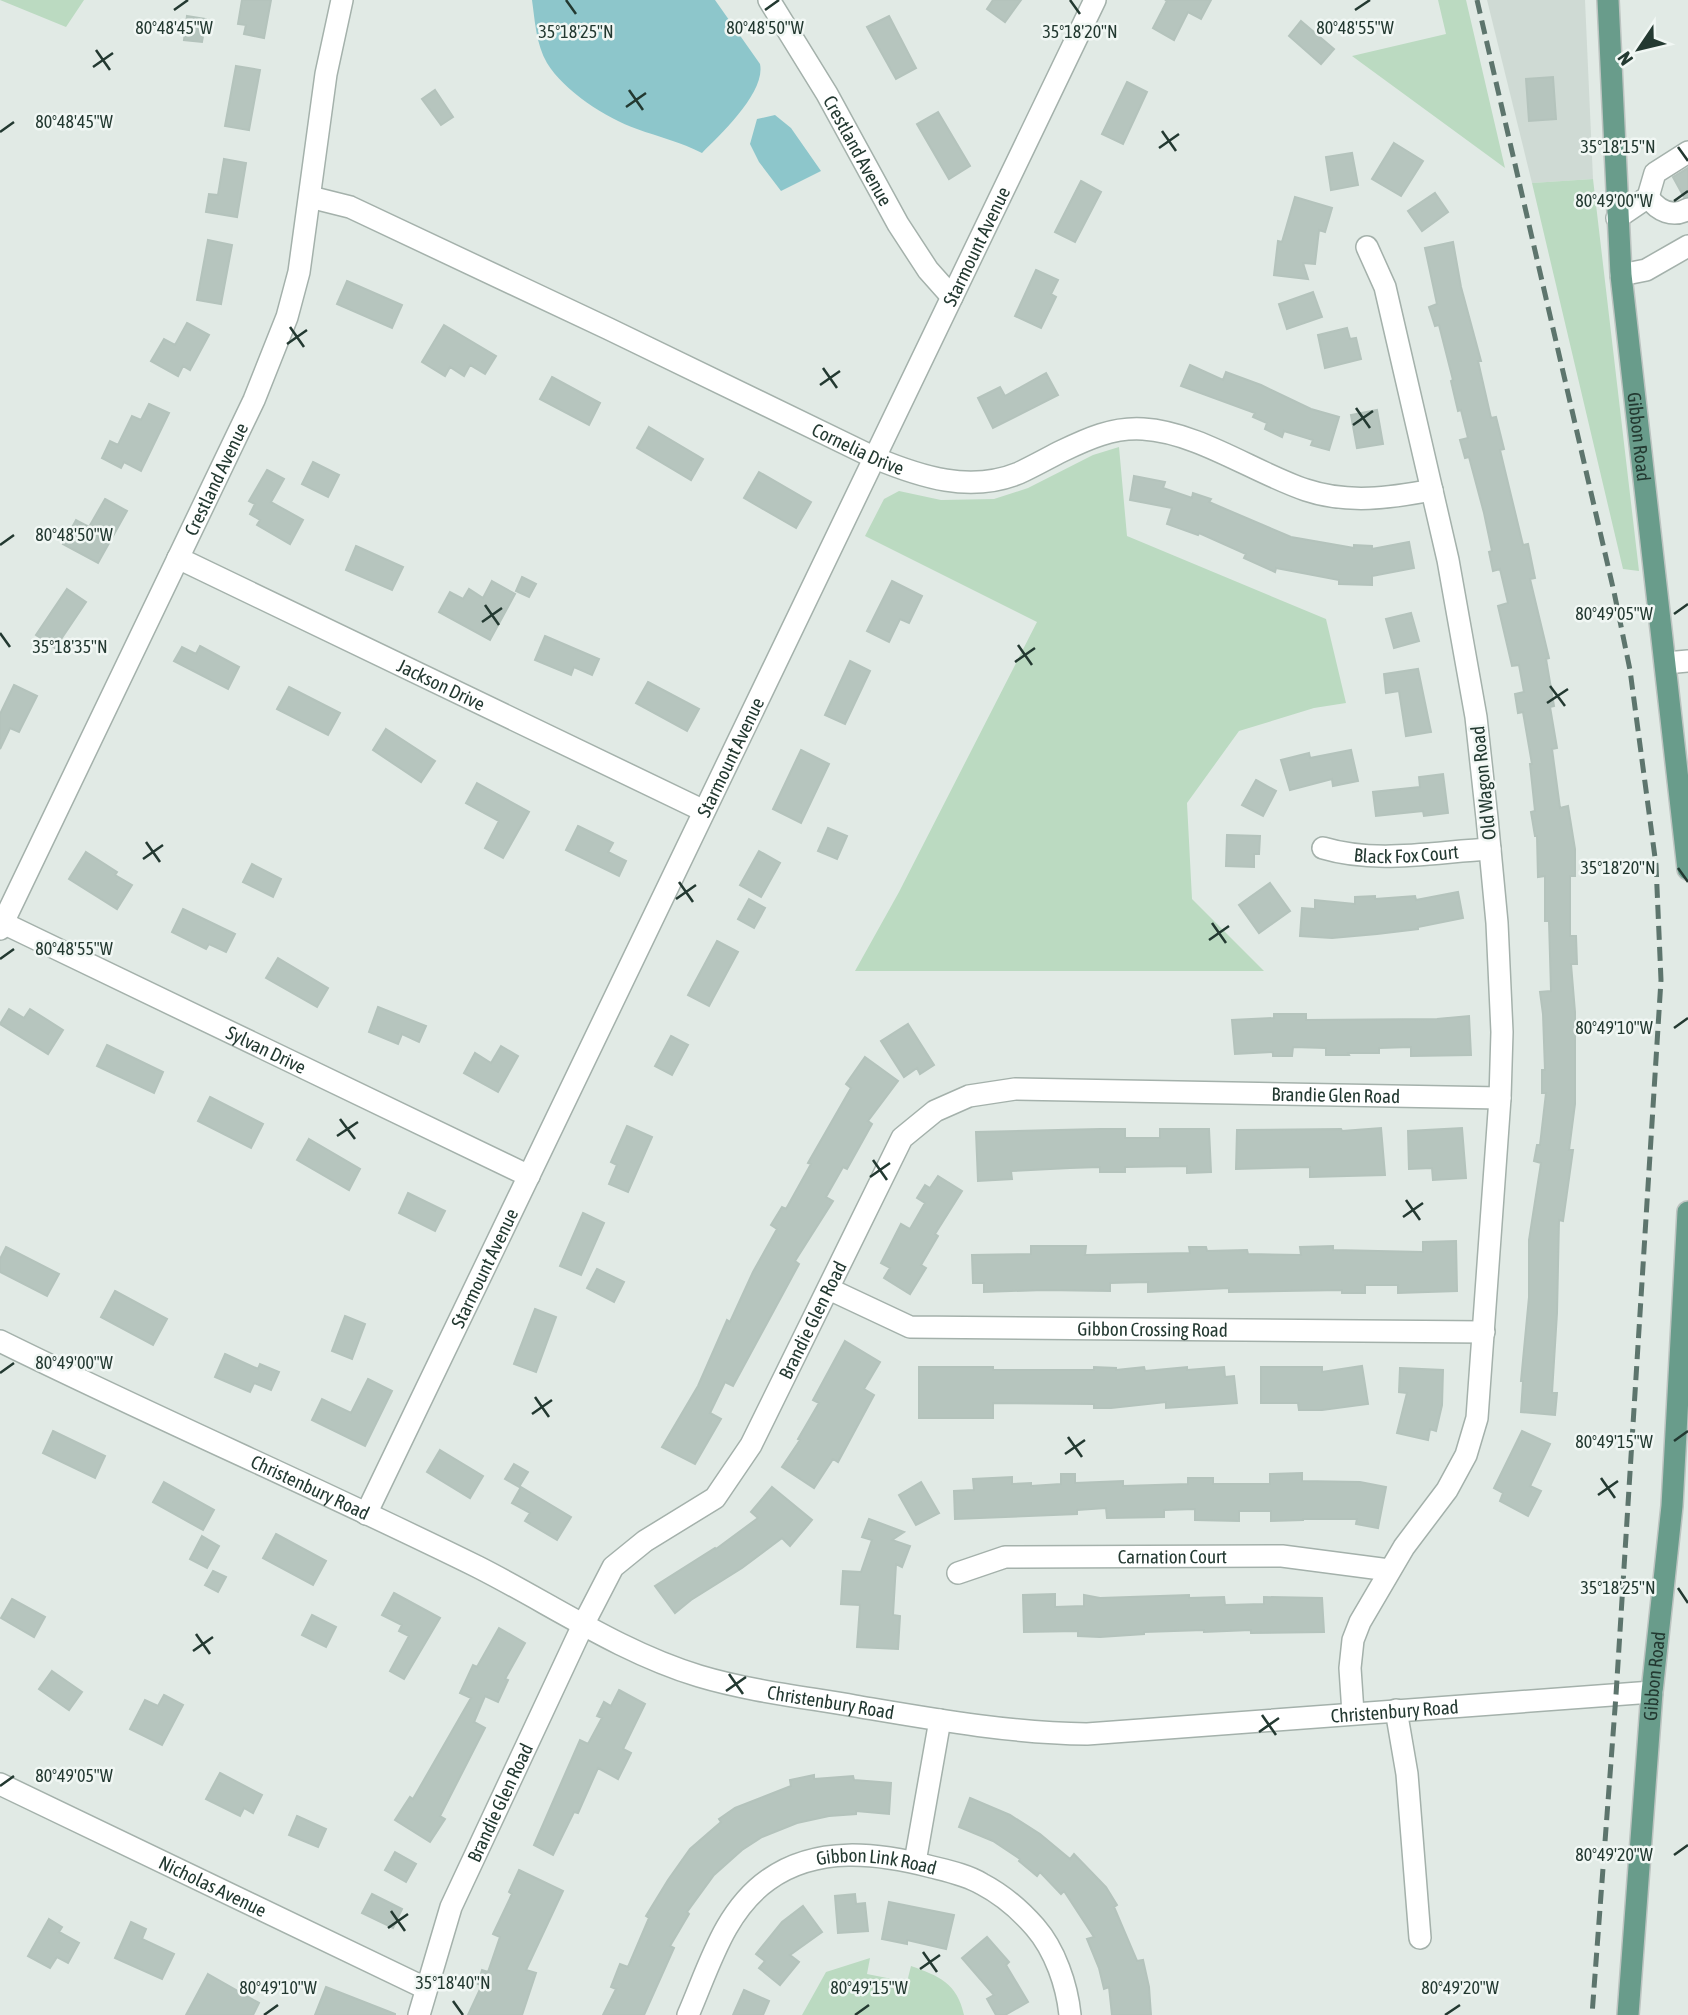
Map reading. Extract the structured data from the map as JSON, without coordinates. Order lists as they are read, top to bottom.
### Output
{
  "streets": {
    "main road": ["Gibbon Road"],
    "street": [
      "Crestland Avenue",
      "Starmount Avenue",
      "Cornelia Drive",
      "Jackson Drive",
      "Old Wagon Road",
      "Black Fox Court",
      "Sylvan Drive",
      "Brandie Glen Road",
      "Gibbon Crossing Road",
      "Christenbury Road",
      "Carnation Court",
      "Gibbon Link Road",
      "Nicholas Avenue"
    ]
  },
  "crossings": [
    ["Crestland Avenue", "Starmount Avenue"],
    ["Crestland Avenue", "Cornelia Drive"],
    ["Crestland Avenue", "Jackson Drive"],
    ["Crestland Avenue", "Sylvan Drive"],
    ["Starmount Avenue", "Cornelia Drive"],
    ["Starmount Avenue", "Jackson Drive"],
    ["Starmount Avenue", "Sylvan Drive"],
    ["Starmount Avenue", "Christenbury Road"],
    ["Gibbon Road", "Christenbury Road"],
    ["Cornelia Drive", "Old Wagon Road"],
    ["Old Wagon Road", "Black Fox Court"],
    ["Old Wagon Road", "Brandie Glen Road"],
    ["Old Wagon Road", "Gibbon Crossing Road"],
    ["Old Wagon Road", "Christenbury Road"],
    ["Old Wagon Road", "Carnation Court"],
    ["Brandie Glen Road", "Gibbon Crossing Road"],
    ["Brandie Glen Road", "Christenbury Road"],
    ["Brandie Glen Road", "Nicholas Avenue"]
  ],
  "north": "bottom left",
  "coordinates": [
    "80°48'45\"W",
    "80°48'50\"W",
    "80°48'55\"W",
    "35°18'25\"N",
    "35°18'20\"N",
    "35°18'15\"N",
    "80°49'00\"W",
    "80°49'05\"W",
    "35°18'35\"N",
    "80°49'10\"W",
    "80°49'15\"W",
    "80°49'20\"W",
    "35°18'40\"N"
  ]
}
